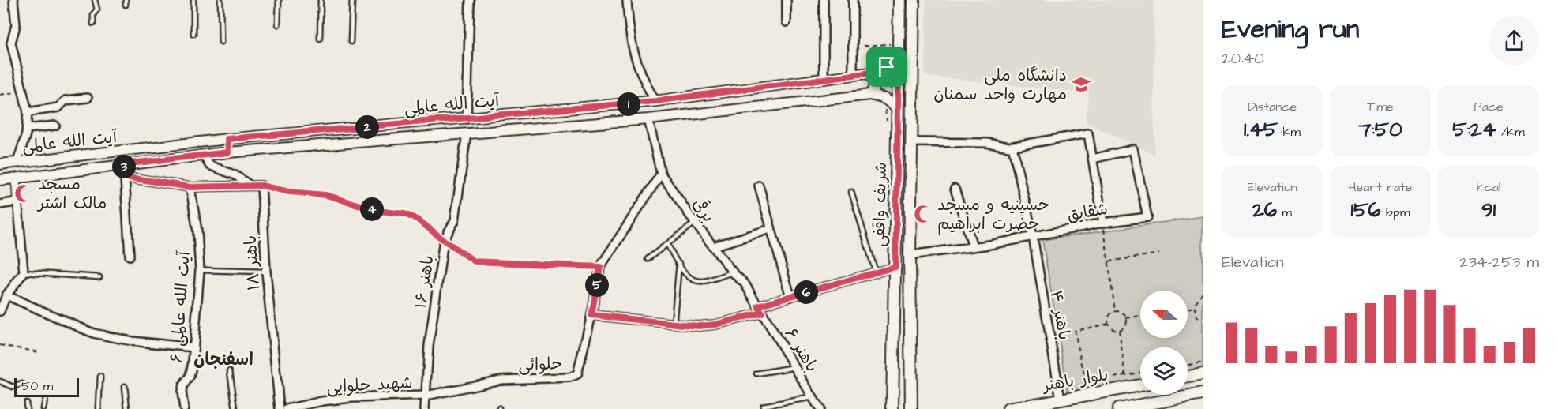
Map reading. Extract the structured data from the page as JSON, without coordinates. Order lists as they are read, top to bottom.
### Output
{
  "streets": {
    "main road": ["شریف واقفی", "بلوار باهنر"],
    "street": [
      "آیت الله عالمی",
      "برقی",
      "شقایق",
      "باهنر ۱۸",
      "باهنر ۱۶",
      "آیت الله عالمی ۶",
      "باهنر ۴",
      "باهنر ۶",
      "حلوائی",
      "شهید حلوایی"
    ]
  },
  "crossings": [
    ["آیت الله عالمی", "شریف واقفی"],
    ["آیت الله عالمی", "برقی"],
    ["آیت الله عالمی", "باهنر ۱۶"],
    ["شریف واقفی", "شقایق"],
    ["برقی", "باهنر ۶"],
    ["برقی", "حلوائی"],
    ["شقایق", "باهنر ۴"],
    ["باهنر ۱۶", "حلوائی"],
    ["باهنر ۱۶", "شهید حلوایی"],
    ["باهنر ۴", "بلوار باهنر"],
    ["حلوائی", "شهید حلوایی"]
  ],
  "districts": ["اسفنجان"],
  "places": {
    "school or university": ["دانشگاه ملی مهارت واحد سمنان"],
    "mosque": ["مسجد مالک اشتر", "حسینیه و مسجد حضرت ابراهیم"]
  },
  "scale_bar": "50 m",
  "north": "left",
  "page": {
    "heading": ["Evening run", "20:40"],
    "stats": [
      ["Distance", "1.45 km"],
      ["Time", "7:50"],
      ["Pace", "5:24 /km"],
      ["Elevation", "26 m"],
      ["Heart rate", "156 bpm"],
      ["kcal", "91"]
    ],
    "pins": [
      "1",
      "2",
      "3",
      "4",
      "5",
      "6"
    ],
    "chart": ["Elevation", "234–253 m"],
    "scale": "50 m"
  }
}
